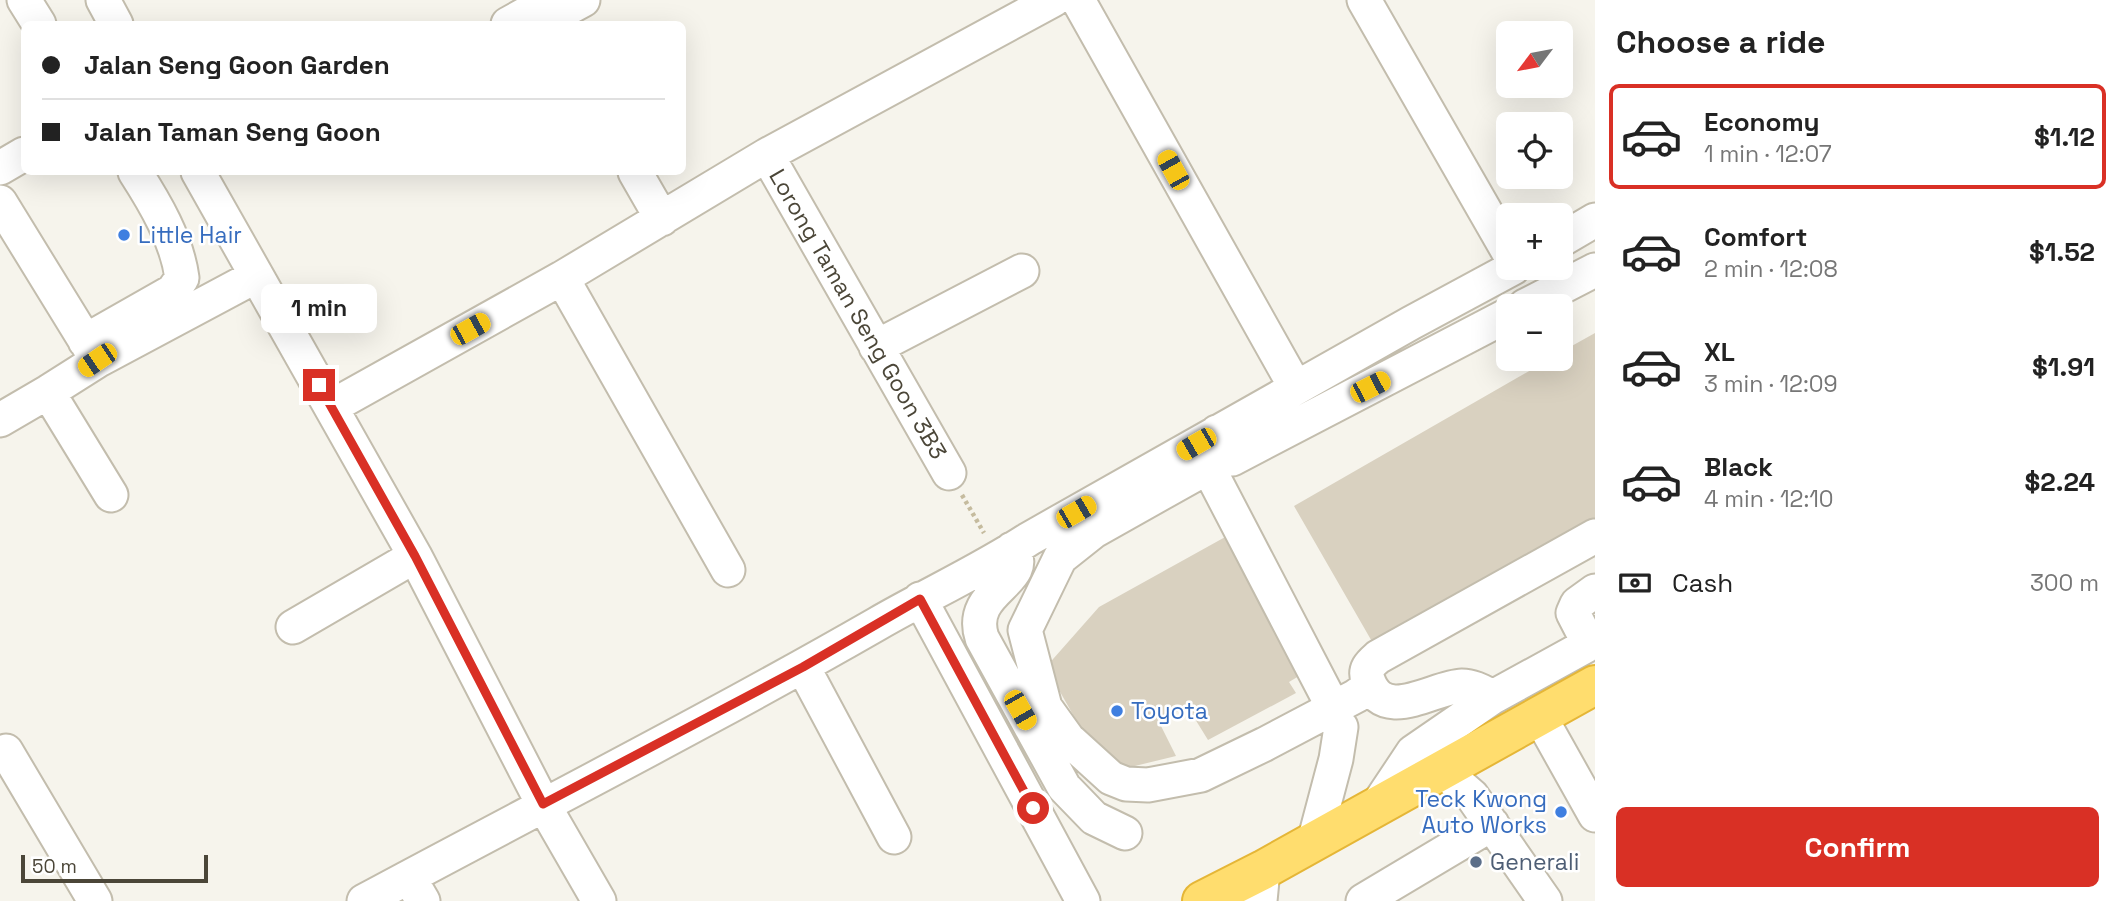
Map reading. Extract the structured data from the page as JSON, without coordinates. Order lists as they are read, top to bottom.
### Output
{
  "streets": {
    "street": ["Lorong Taman Seng Goon 3B3"]
  },
  "places": [
    "Little Hair",
    "Toyota",
    "Teck Kwong Auto Works",
    "Generali"
  ],
  "scale_bar": "50 m",
  "north": "bottom left",
  "page": {
    "heading": "Choose a ride",
    "map_buttons": ["+", "−"],
    "banner": ["Jalan Seng Goon Garden", "Jalan Taman Seng Goon"],
    "list": [
      {
        "name": "Economy",
        "note": "1 min · 12:07",
        "value": "$1.12"
      },
      {
        "name": "Comfort",
        "note": "2 min · 12:08",
        "value": "$1.52"
      },
      {
        "name": "XL",
        "note": "3 min · 12:09",
        "value": "$1.91"
      },
      {
        "name": "Black",
        "note": "4 min · 12:10",
        "value": "$2.24"
      }
    ],
    "bubble": "1 min",
    "pay": ["Cash", "300 m"],
    "buttons": "Confirm",
    "scale": "50 m"
  }
}
